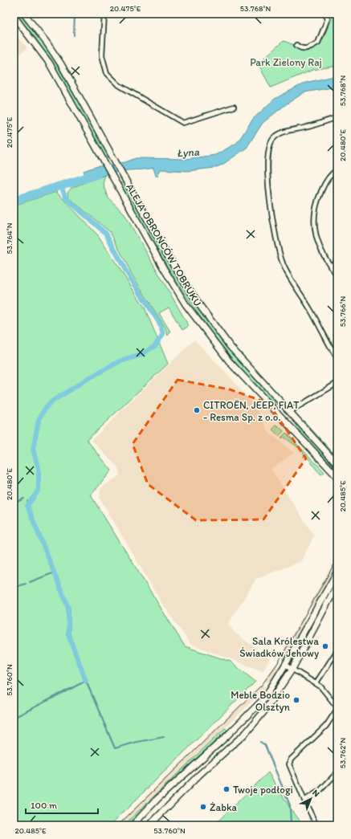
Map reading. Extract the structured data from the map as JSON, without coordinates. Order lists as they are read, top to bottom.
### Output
{
  "streets": {
    "main road": ["ALEJA OBROŃCÓW TOBRUKU"]
  },
  "water": ["Łyna"],
  "parks": ["Park Zielony Raj"],
  "places": [
    "CITROËN, JEEP, FIAT - Resma Sp. z o.o.",
    "Sala Królestwa Świadków Jehowy",
    "Meble Bodzio Olsztyn",
    "Twoje podłogi",
    "Żabka"
  ],
  "scale_bar": "100 m",
  "north": "top right",
  "coordinates": [
    "20.475°E",
    "53.768°N",
    "20.480°E",
    "53.764°N",
    "53.766°N",
    "20.485°E",
    "53.760°N",
    "53.762°N"
  ]
}
